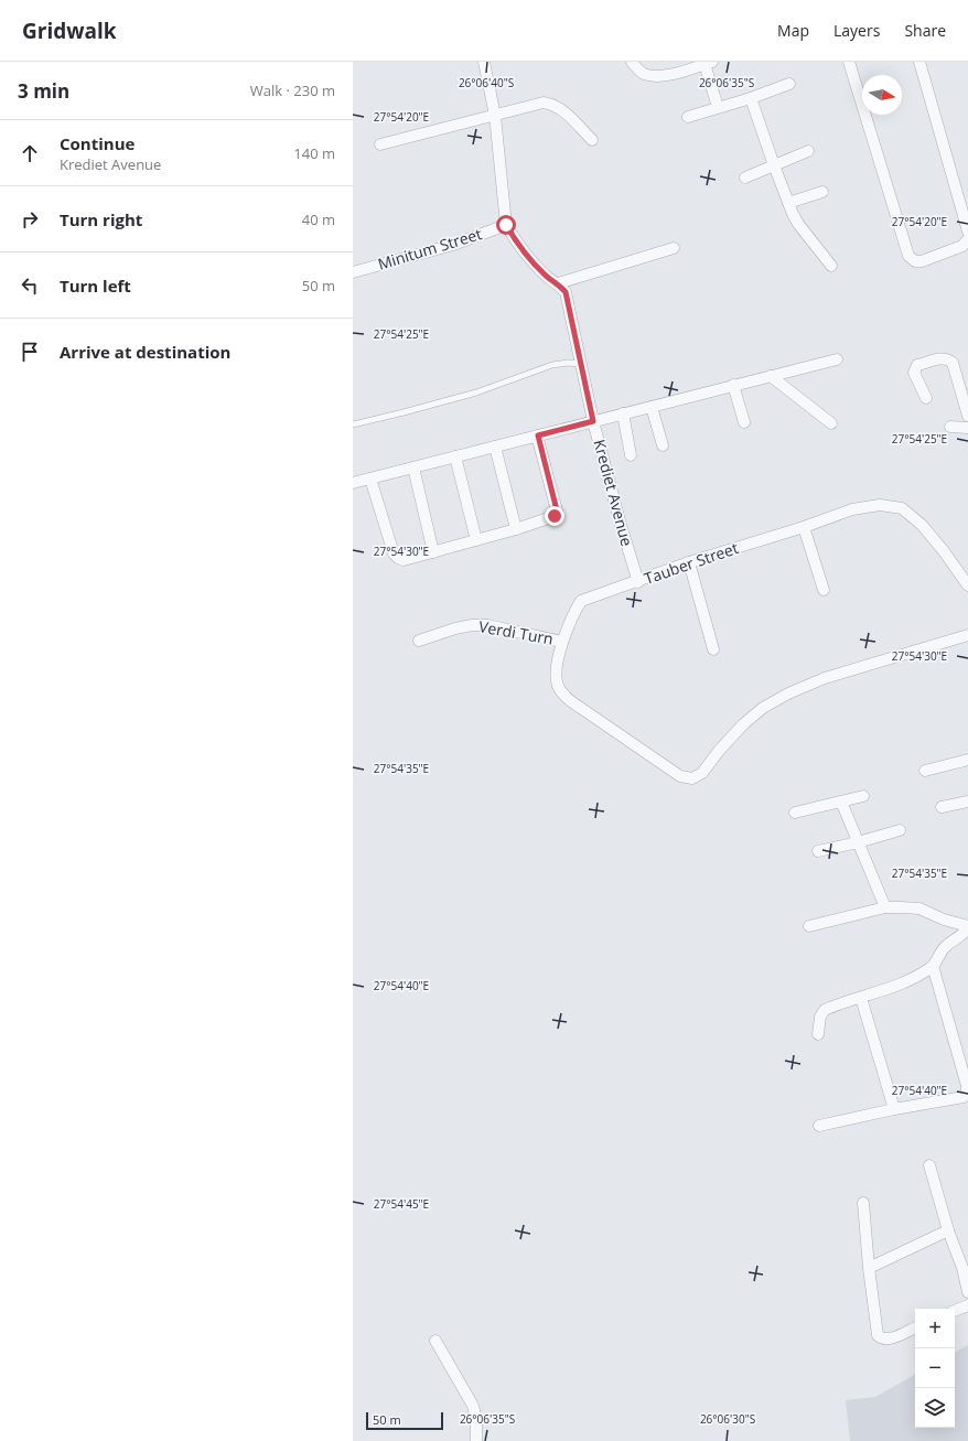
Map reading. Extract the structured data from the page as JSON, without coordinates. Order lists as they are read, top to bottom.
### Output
{
  "streets": {
    "street": [
      "Minitum Street",
      "Krediet Avenue",
      "Tauber Street",
      "Verdi Turn"
    ]
  },
  "crossings": [
    ["Minitum Street", "Krediet Avenue"],
    ["Krediet Avenue", "Tauber Street"],
    ["Tauber Street", "Verdi Turn"]
  ],
  "scale_bar": "50 m",
  "north": "right",
  "page": {
    "header": "Gridwalk",
    "nav": ["Map", "Layers", "Share"],
    "heading": ["3 min", "Walk · 230 m"],
    "list": [
      ["Continue", "Krediet Avenue", "140 m"],
      ["Turn right", "40 m"],
      ["Turn left", "50 m"],
      "Arrive at destination"
    ],
    "map_buttons": ["+", "−"],
    "scale": "50 m"
  },
  "coordinates": [
    "26°06'40\"S",
    "26°06'35\"S",
    "27°54'20\"E",
    "27°54'25\"E",
    "27°54'30\"E",
    "27°54'35\"E",
    "27°54'40\"E",
    "27°54'45\"E",
    "26°06'30\"S"
  ]
}
